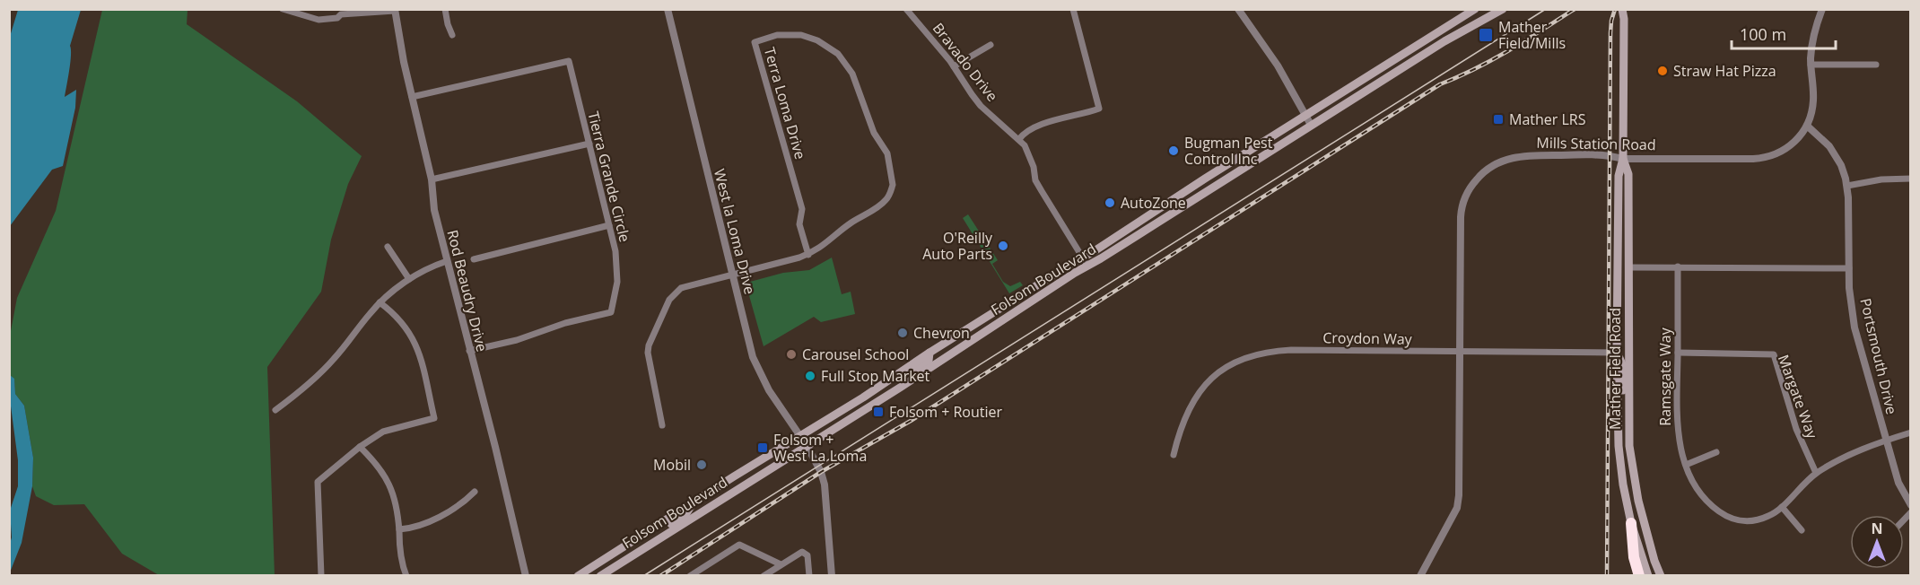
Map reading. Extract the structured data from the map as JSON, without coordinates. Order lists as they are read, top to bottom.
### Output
{
  "streets": {
    "main road": ["Folsom Boulevard", "Mather Field Road"],
    "street": [
      "Bravado Drive",
      "Terra Loma Drive",
      "Mills Station Road",
      "Tierra Grande Circle",
      "West la Loma Drive",
      "Rod Beaudry Drive",
      "Croydon Way",
      "Portsmouth Drive",
      "Ramsgate Way",
      "Margate Way"
    ]
  },
  "crossings": [
    ["Bravado Drive", "Folsom Boulevard"],
    ["Terra Loma Drive", "West la Loma Drive"],
    ["Mills Station Road", "Croydon Way"],
    ["Mills Station Road", "Portsmouth Drive"],
    ["Mills Station Road", "Mather Field Road"],
    ["Tierra Grande Circle", "Rod Beaudry Drive"],
    ["West la Loma Drive", "Folsom Boulevard"],
    ["Croydon Way", "Mather Field Road"],
    ["Portsmouth Drive", "Ramsgate Way"],
    ["Ramsgate Way", "Margate Way"]
  ],
  "places": {
    "transit": [
      "Mather Field/Mills",
      "Mather LRS",
      "Folsom + Routier",
      "Folsom + West La Loma"
    ],
    "other": [
      "Straw Hat Pizza",
      "Bugman Pest Control Inc",
      "AutoZone",
      "O'Reilly Auto Parts",
      "Chevron",
      "Carousel School",
      "Full Stop Market",
      "Mobil"
    ]
  },
  "scale_bar": "100 m",
  "north": "top"
}
